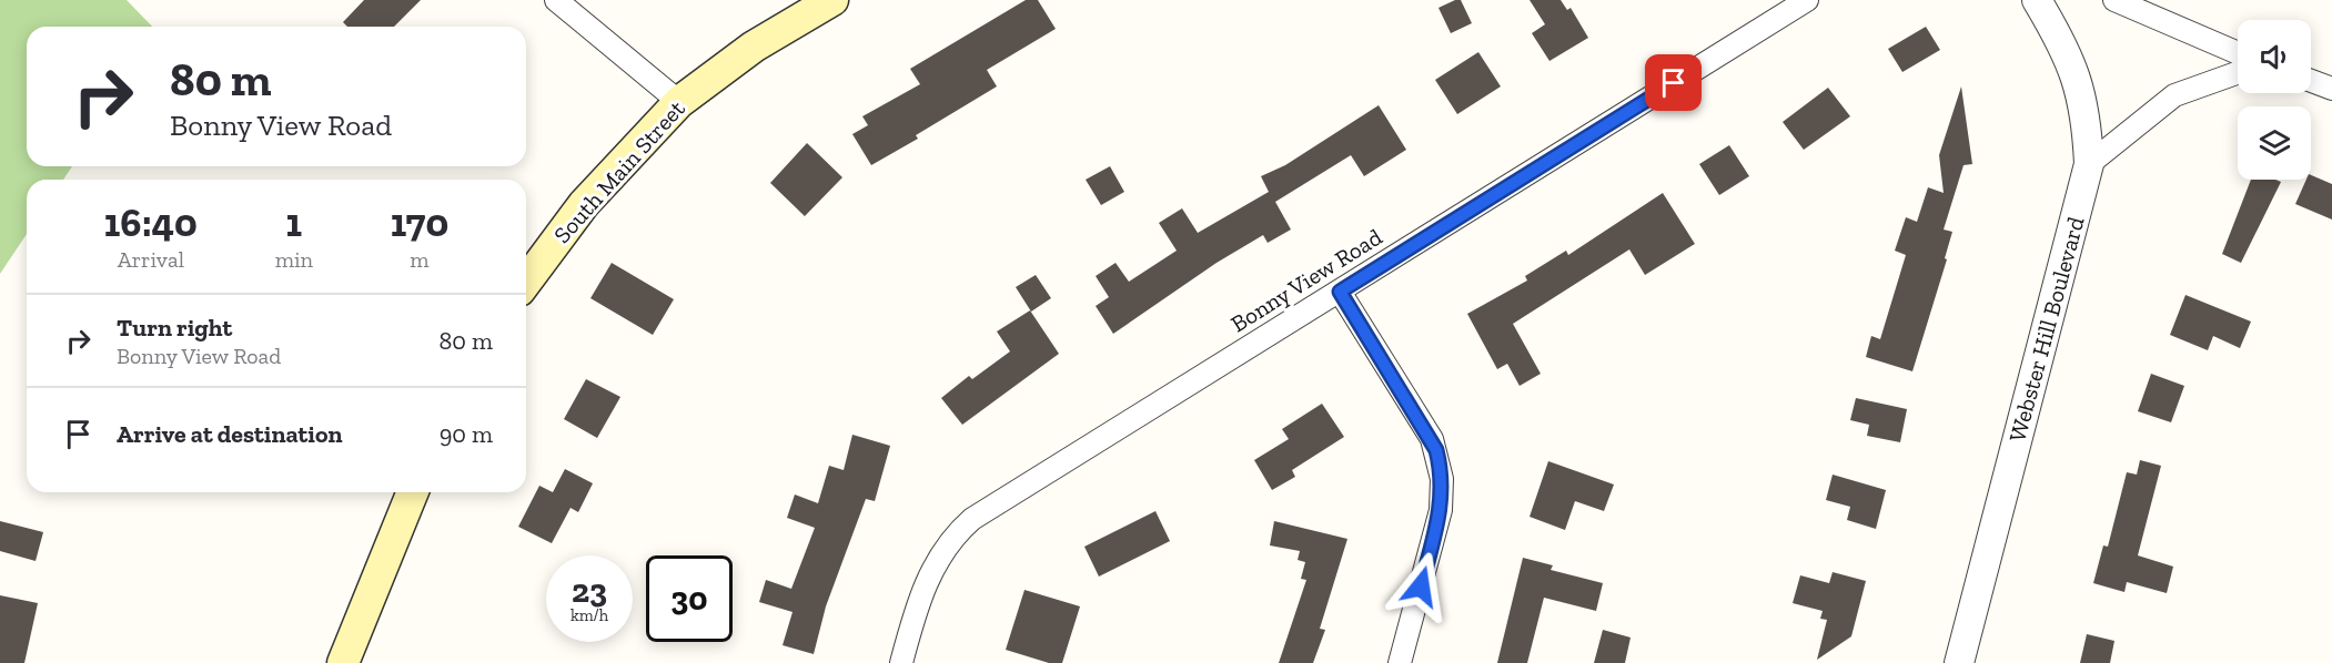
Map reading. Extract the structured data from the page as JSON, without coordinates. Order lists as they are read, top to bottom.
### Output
{
  "streets": {
    "main road": ["South Main Street"],
    "street": ["Bonny View Road", "Webster Hill Boulevard"]
  },
  "page": {
    "turn": ["80 m", "Bonny View Road"],
    "eta": [
      "16:40",
      "Arrival",
      "1",
      "min",
      "170",
      "m"
    ],
    "list": [
      {
        "name": "Turn right",
        "note": "Bonny View Road",
        "value": "80 m"
      },
      {
        "name": "Arrive at destination",
        "value": "90 m"
      }
    ],
    "speed": "23 km/h",
    "limit": "30"
  }
}
